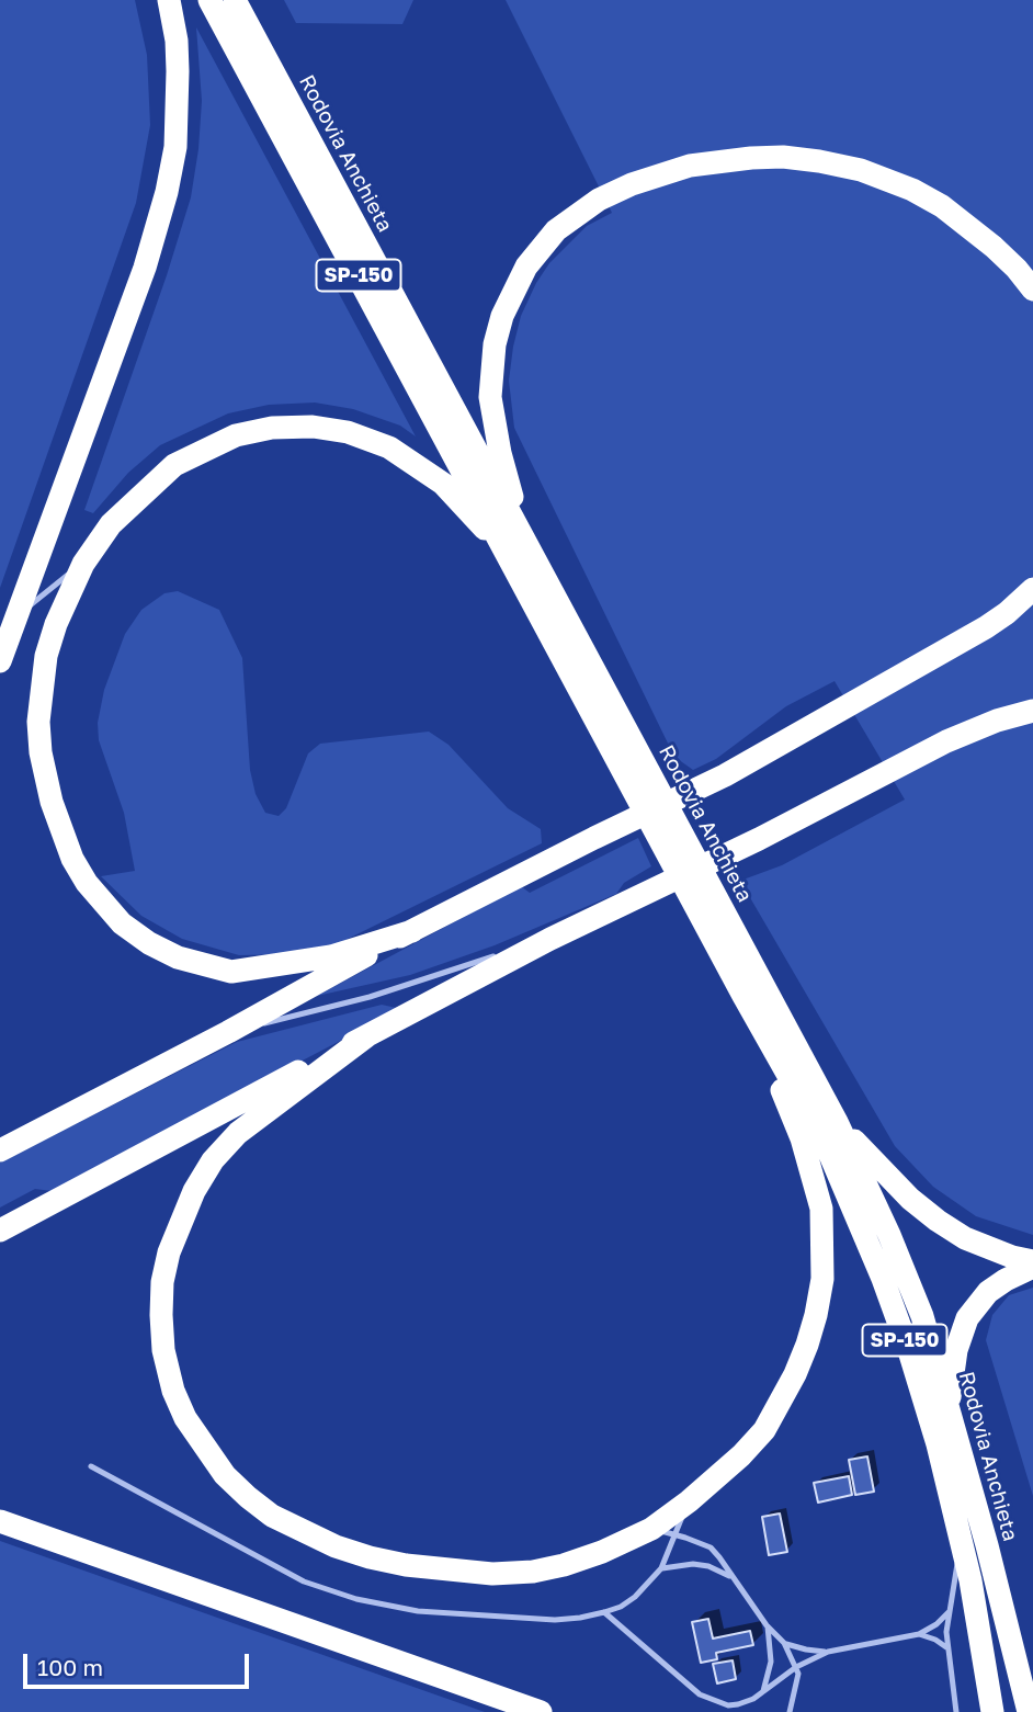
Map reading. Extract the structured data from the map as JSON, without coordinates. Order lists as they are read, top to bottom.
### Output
{
  "streets": {
    "highway": ["Rodovia Anchieta", "SP-150"]
  },
  "scale_bar": "100 m"
}
